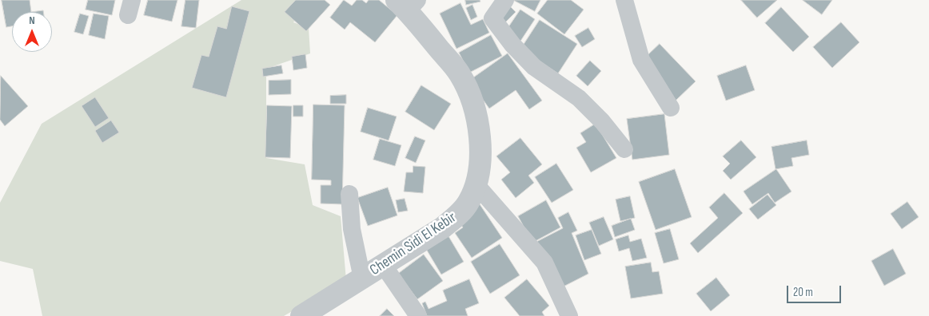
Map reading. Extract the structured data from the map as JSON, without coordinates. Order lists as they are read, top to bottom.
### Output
{
  "streets": {
    "street": ["Chemin Sidi El Kebir"]
  },
  "scale_bar": "20 m",
  "north": "top"
}
